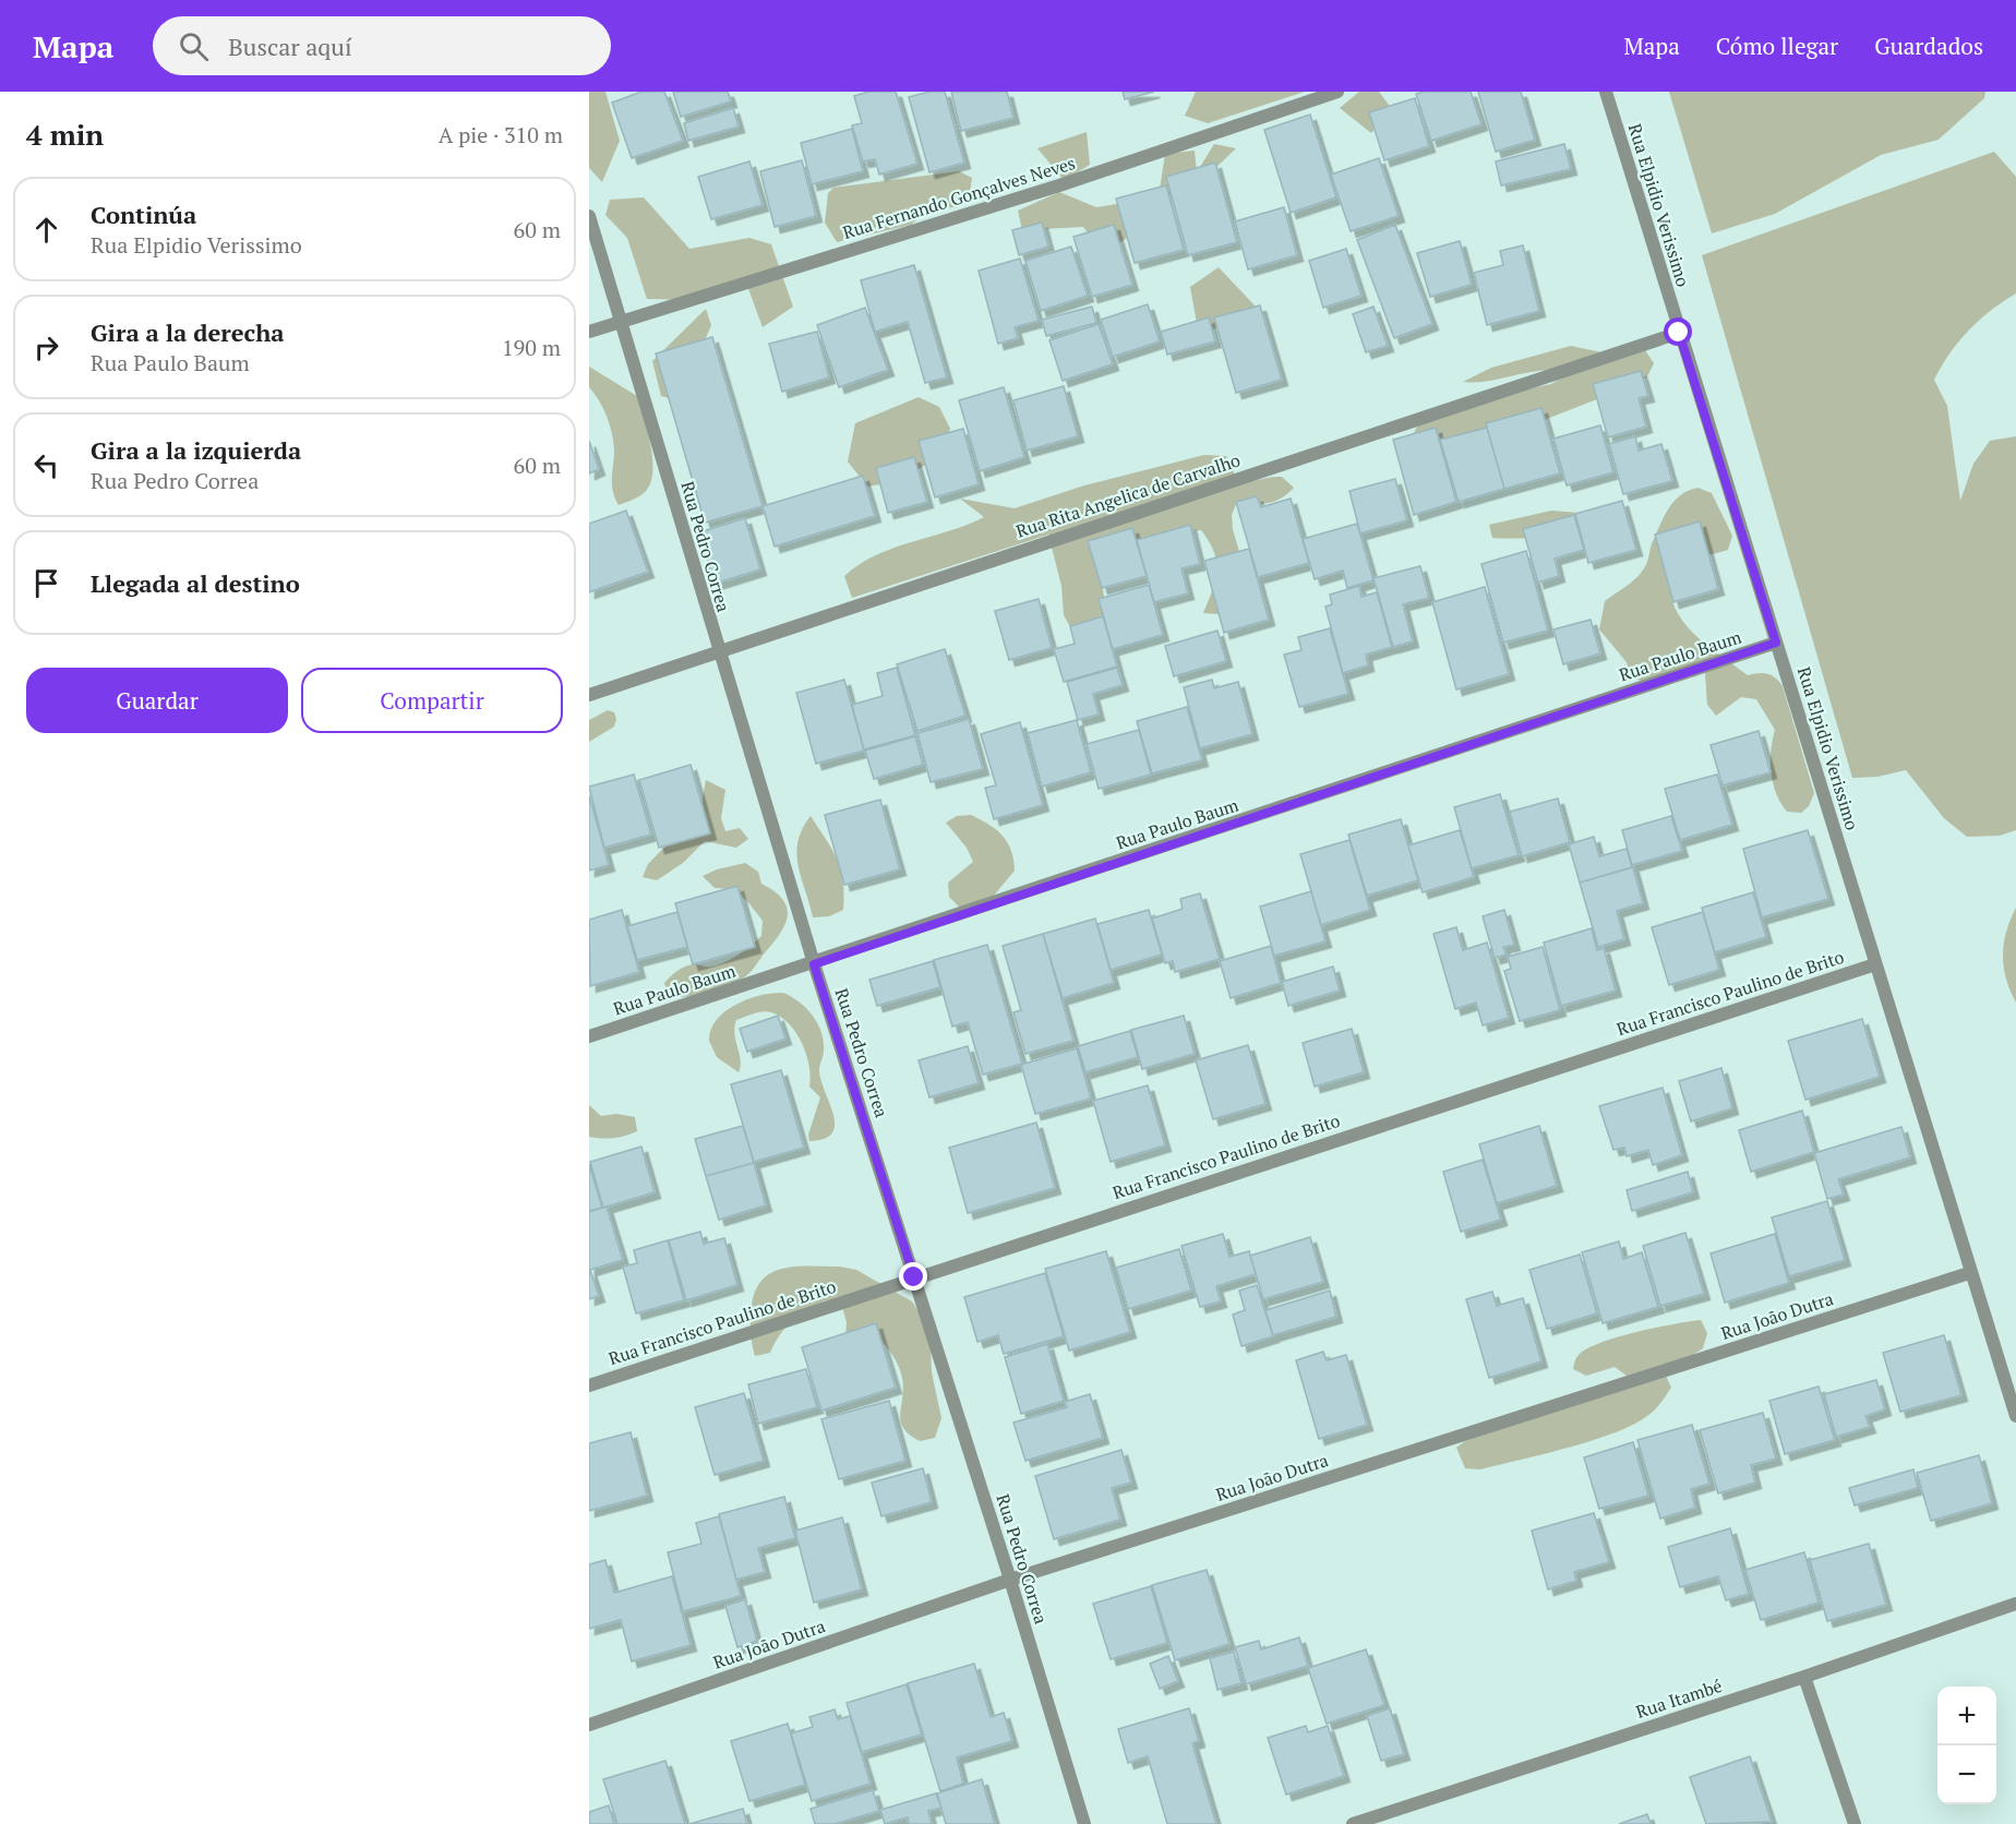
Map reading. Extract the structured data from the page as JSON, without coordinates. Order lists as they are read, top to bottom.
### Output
{
  "streets": {
    "street": [
      "Rua Fernando Gonçalves Neves",
      "Rua Elpidio Verissimo",
      "Rua Rita Angelica de Carvalho",
      "Rua Pedro Correa",
      "Rua Paulo Baum",
      "Rua Francisco Paulino de Brito",
      "Rua João Dutra",
      "Rua Itambé"
    ]
  },
  "crossings": [
    ["Rua Fernando Gonçalves Neves", "Rua Pedro Correa"],
    ["Rua Elpidio Verissimo", "Rua Rita Angelica de Carvalho"],
    ["Rua Elpidio Verissimo", "Rua Paulo Baum"],
    ["Rua Elpidio Verissimo", "Rua Francisco Paulino de Brito"],
    ["Rua Elpidio Verissimo", "Rua João Dutra"],
    ["Rua Rita Angelica de Carvalho", "Rua Pedro Correa"],
    ["Rua Pedro Correa", "Rua Paulo Baum"],
    ["Rua Pedro Correa", "Rua Francisco Paulino de Brito"],
    ["Rua Pedro Correa", "Rua João Dutra"]
  ],
  "page": {
    "header": "Mapa",
    "search": "Buscar aquí",
    "nav": ["Mapa", "Cómo llegar", "Guardados"],
    "heading": ["4 min", "A pie · 310 m"],
    "list": [
      ["Continúa", "Rua Elpidio Verissimo", "60 m"],
      ["Gira a la derecha", "Rua Paulo Baum", "190 m"],
      ["Gira a la izquierda", "Rua Pedro Correa", "60 m"],
      "Llegada al destino"
    ],
    "buttons": ["Guardar", "Compartir"],
    "map_buttons": ["+", "−"]
  }
}
